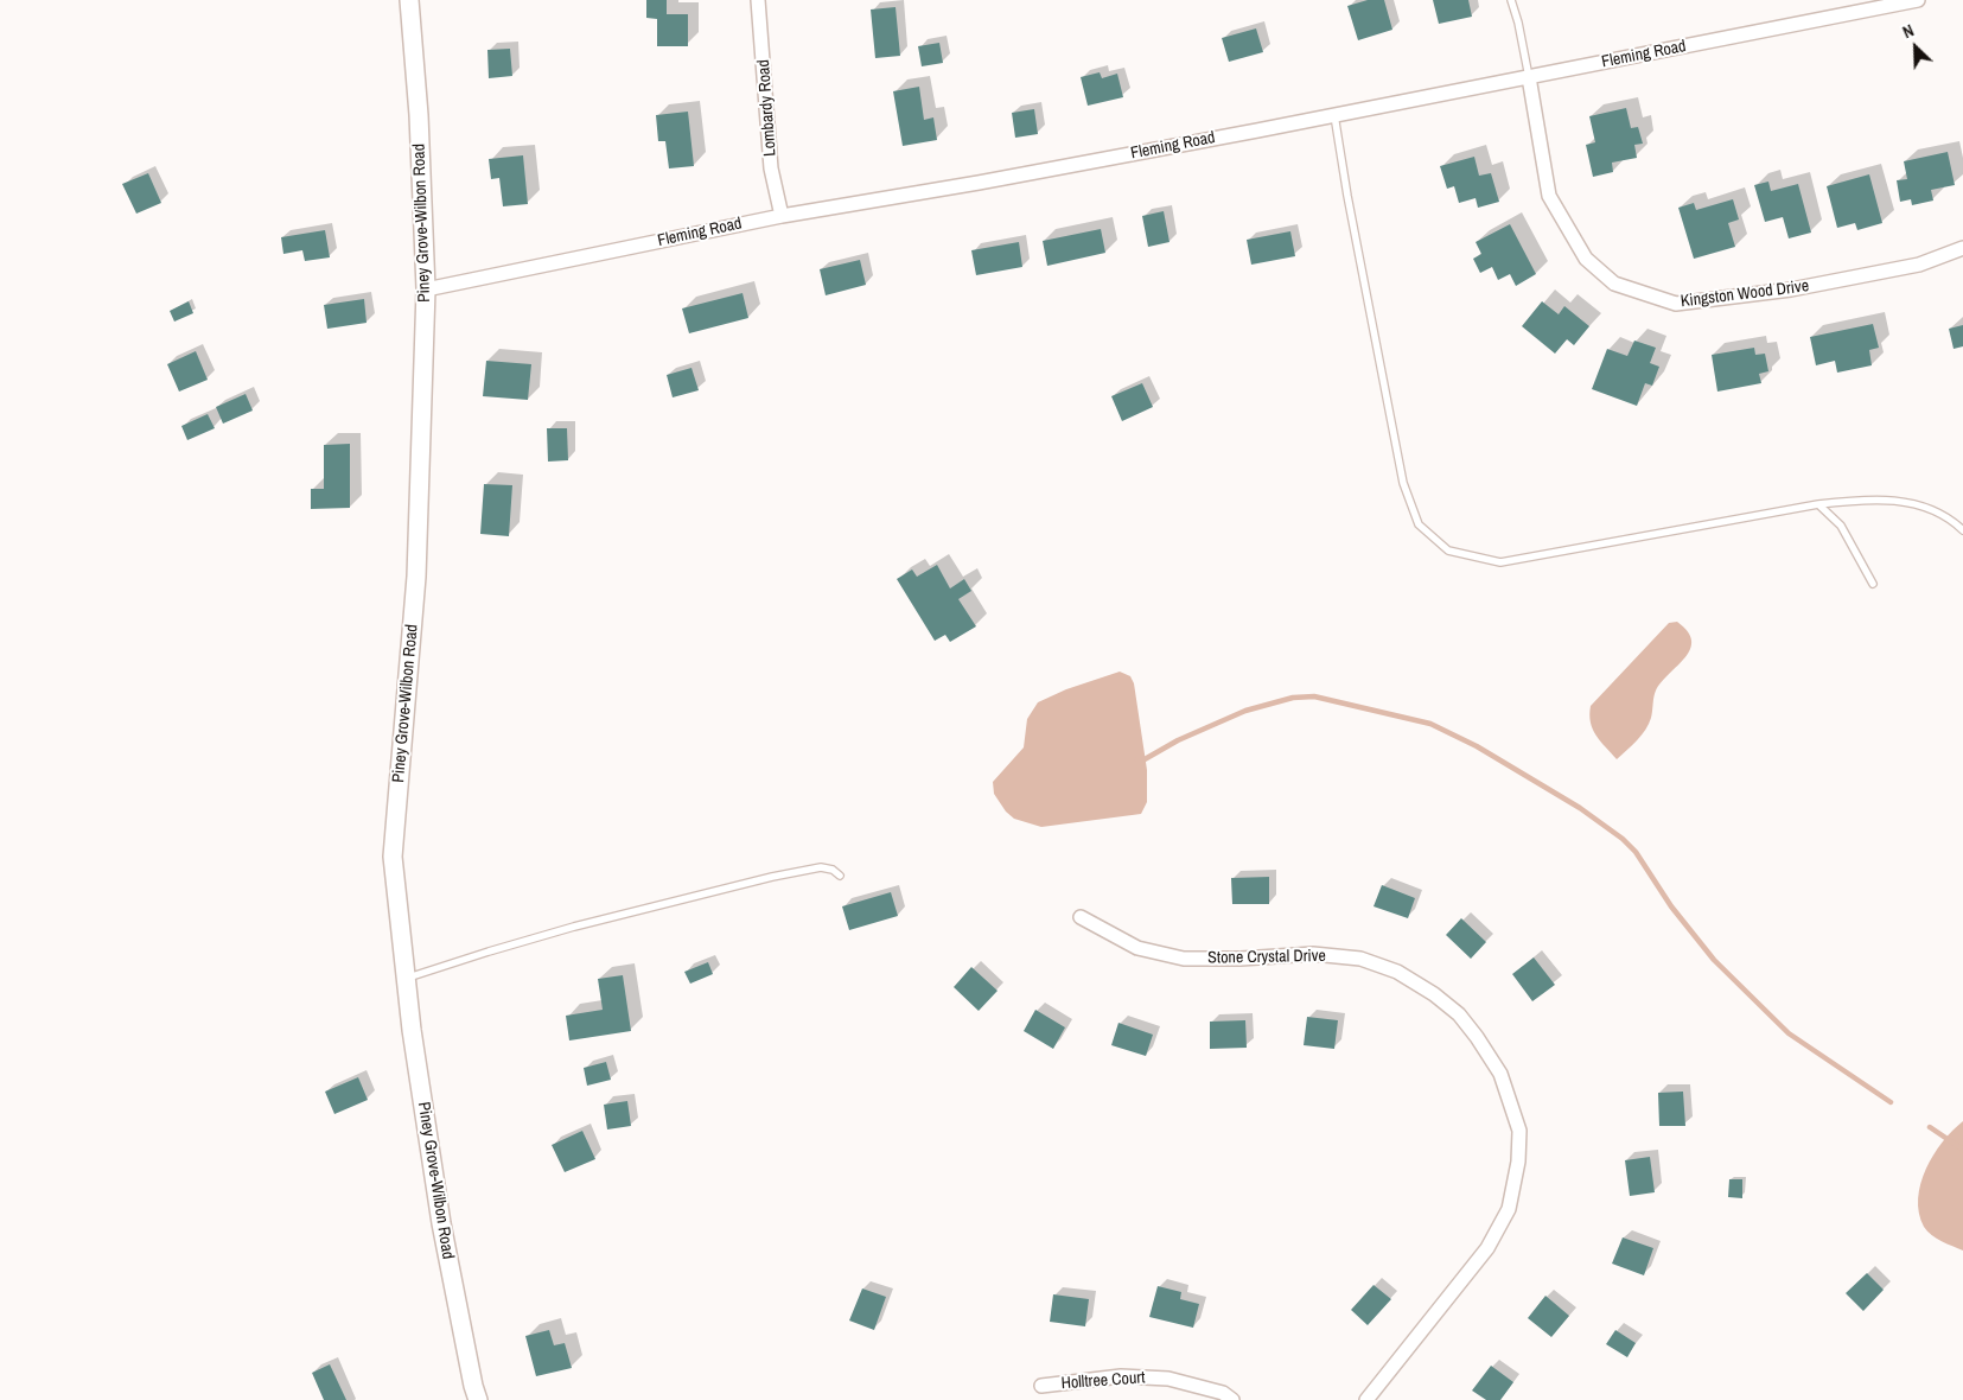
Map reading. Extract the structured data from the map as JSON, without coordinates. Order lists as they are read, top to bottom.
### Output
{
  "streets": {
    "street": [
      "Fleming Road",
      "Lombardy Road",
      "Piney Grove-Wilbon Road",
      "Kingston Wood Drive",
      "Stone Crystal Drive",
      "Holltree Court"
    ]
  },
  "crossings": [
    ["Fleming Road", "Lombardy Road"],
    ["Fleming Road", "Piney Grove-Wilbon Road"],
    ["Fleming Road", "Kingston Wood Drive"]
  ],
  "north": "top left"
}
